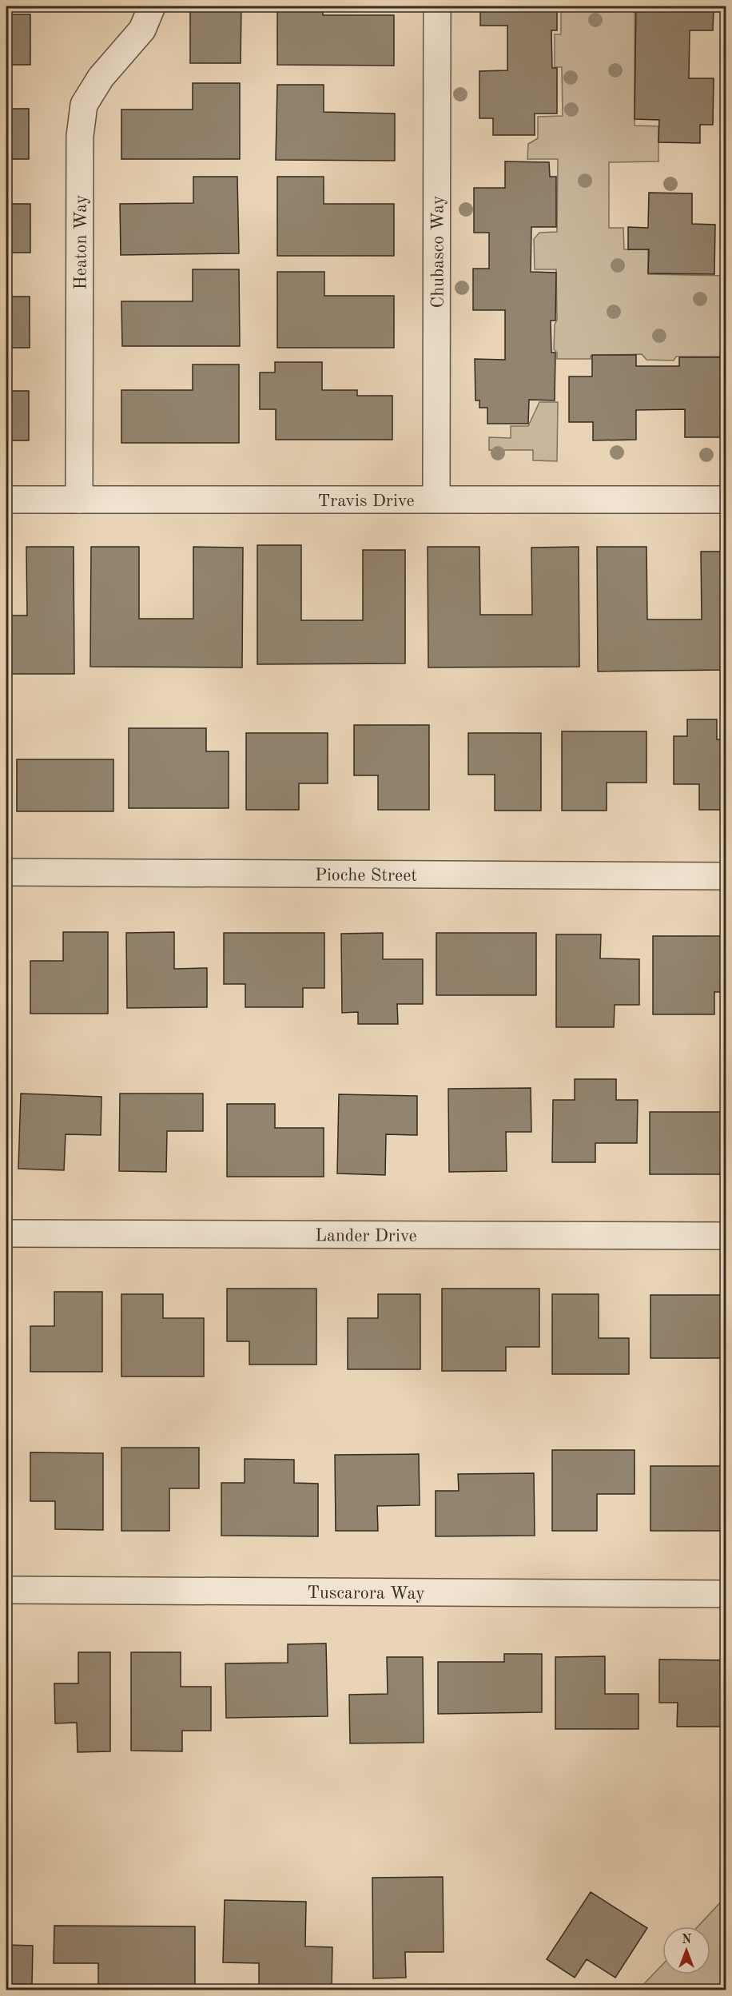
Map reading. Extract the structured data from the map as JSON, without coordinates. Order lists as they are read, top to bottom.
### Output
{
  "streets": {
    "street": [
      "Heaton Way",
      "Chubasco Way",
      "Travis Drive",
      "Pioche Street",
      "Lander Drive",
      "Tuscarora Way"
    ]
  },
  "crossings": [
    ["Heaton Way", "Travis Drive"],
    ["Chubasco Way", "Travis Drive"]
  ],
  "north": "top"
}
